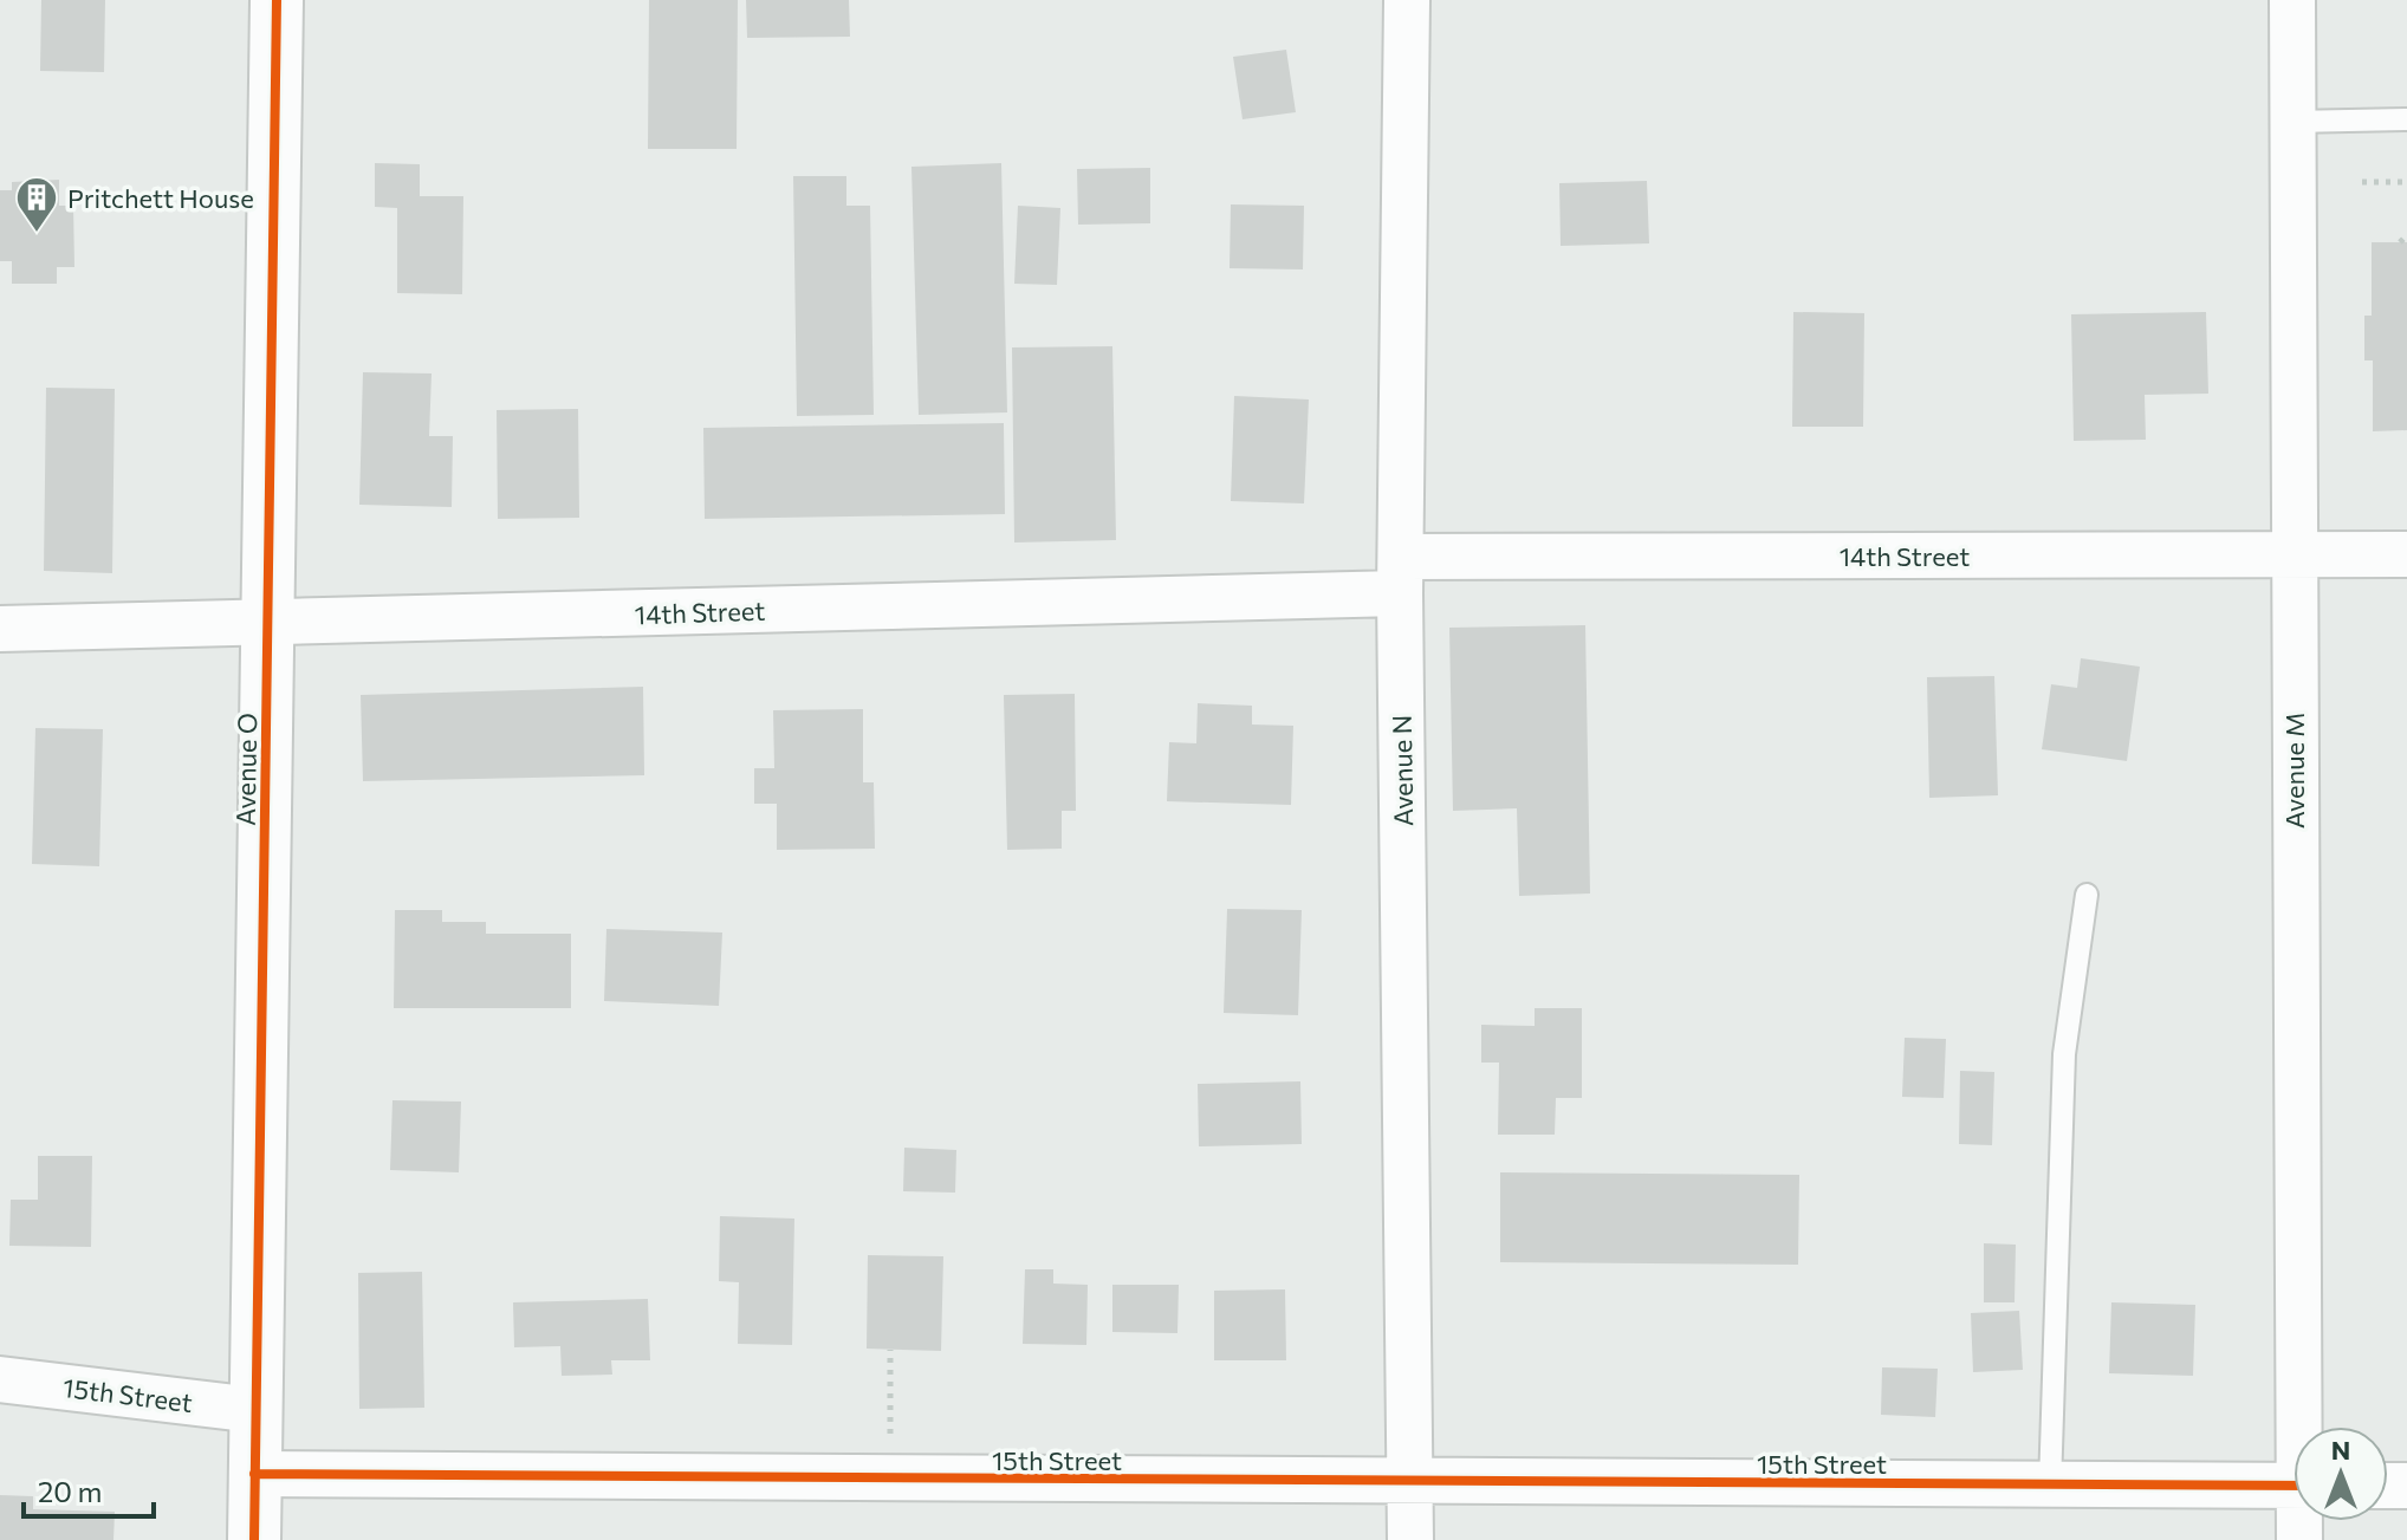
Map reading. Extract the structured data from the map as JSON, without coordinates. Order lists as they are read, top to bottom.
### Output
{
  "streets": {
    "street": [
      "14th Street",
      "Avenue O",
      "Avenue N",
      "Avenue M",
      "15th Street"
    ]
  },
  "crossings": [
    ["14th Street", "Avenue O"],
    ["14th Street", "Avenue N"],
    ["14th Street", "Avenue M"],
    ["Avenue O", "15th Street"],
    ["Avenue N", "15th Street"]
  ],
  "places": {
    "building": ["Pritchett House"]
  },
  "scale_bar": "20 m",
  "north": "top"
}
